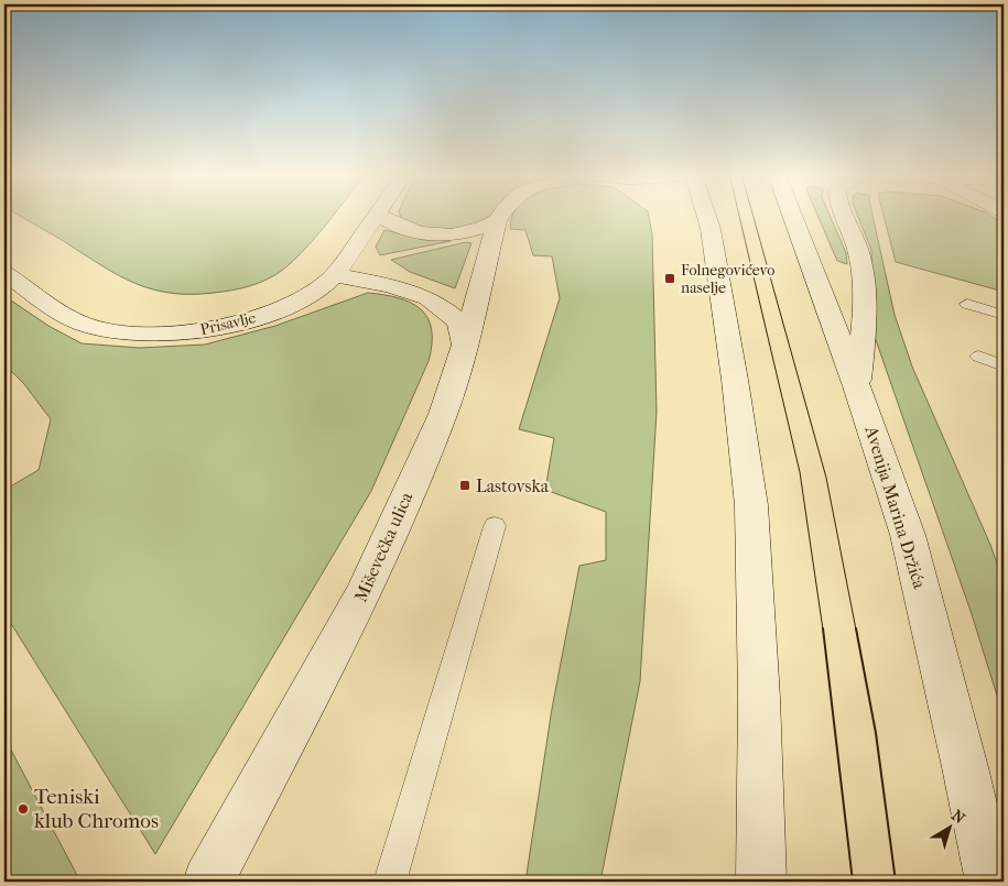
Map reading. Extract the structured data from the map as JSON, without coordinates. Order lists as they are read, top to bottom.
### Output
{
  "streets": {
    "street": ["Prisavlje", "Avenija Marina Držića", "Miševečka ulica"]
  },
  "places": {
    "transit": ["Folnegovićevo naselje", "Lastovska"],
    "other": ["Teniski klub Chromos"]
  },
  "north": "top right"
}
